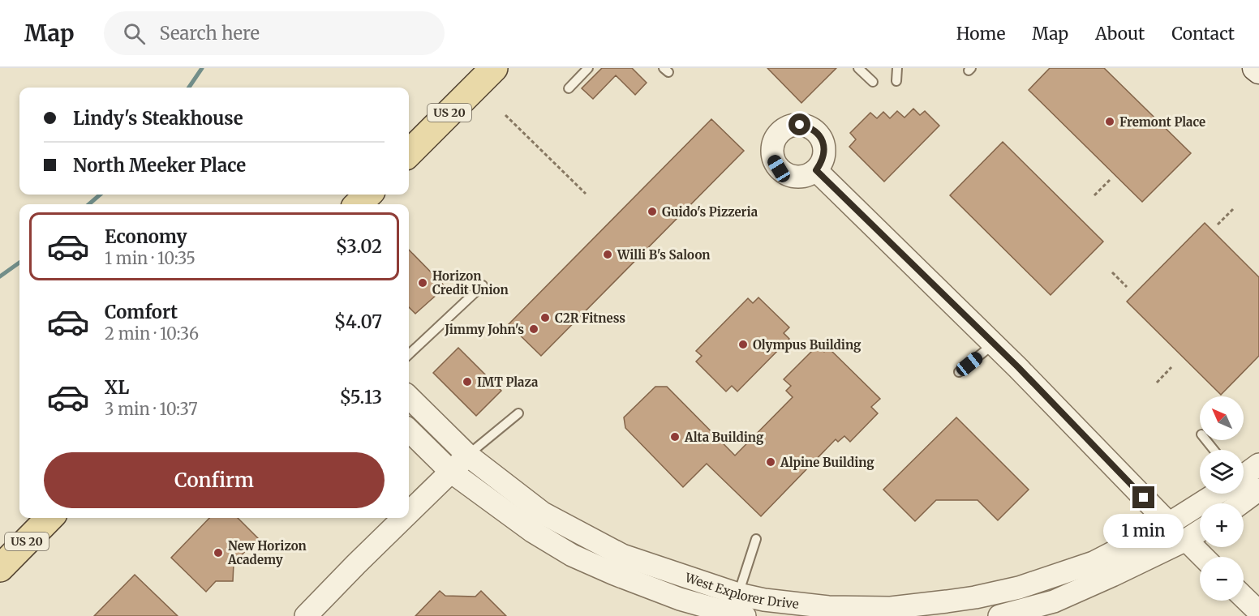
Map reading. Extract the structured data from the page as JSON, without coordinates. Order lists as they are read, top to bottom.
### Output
{
  "streets": {
    "main road": ["US 20"],
    "street": ["West Explorer Drive"]
  },
  "places": [
    "Fremont Place",
    "Guido's Pizzeria",
    "Willi B's Saloon",
    "Horizon Credit Union",
    "C2R Fitness",
    "Jimmy John's",
    "Olympus Building",
    "IMT Plaza",
    "Alta Building",
    "Alpine Building",
    "New Horizon Academy"
  ],
  "north": "top left",
  "page": {
    "header": "Map",
    "search": "Search here",
    "nav": [
      "Home",
      "Map",
      "About",
      "Contact"
    ],
    "banner": ["Lindy's Steakhouse", "North Meeker Place"],
    "list": [
      {
        "name": "Economy",
        "note": "1 min · 10:35",
        "value": "$3.02"
      },
      {
        "name": "Comfort",
        "note": "2 min · 10:36",
        "value": "$4.07"
      },
      {
        "name": "XL",
        "note": "3 min · 10:37",
        "value": "$5.13"
      }
    ],
    "map_buttons": ["+", "−"],
    "buttons": "Confirm",
    "bubble": "1 min"
  }
}
